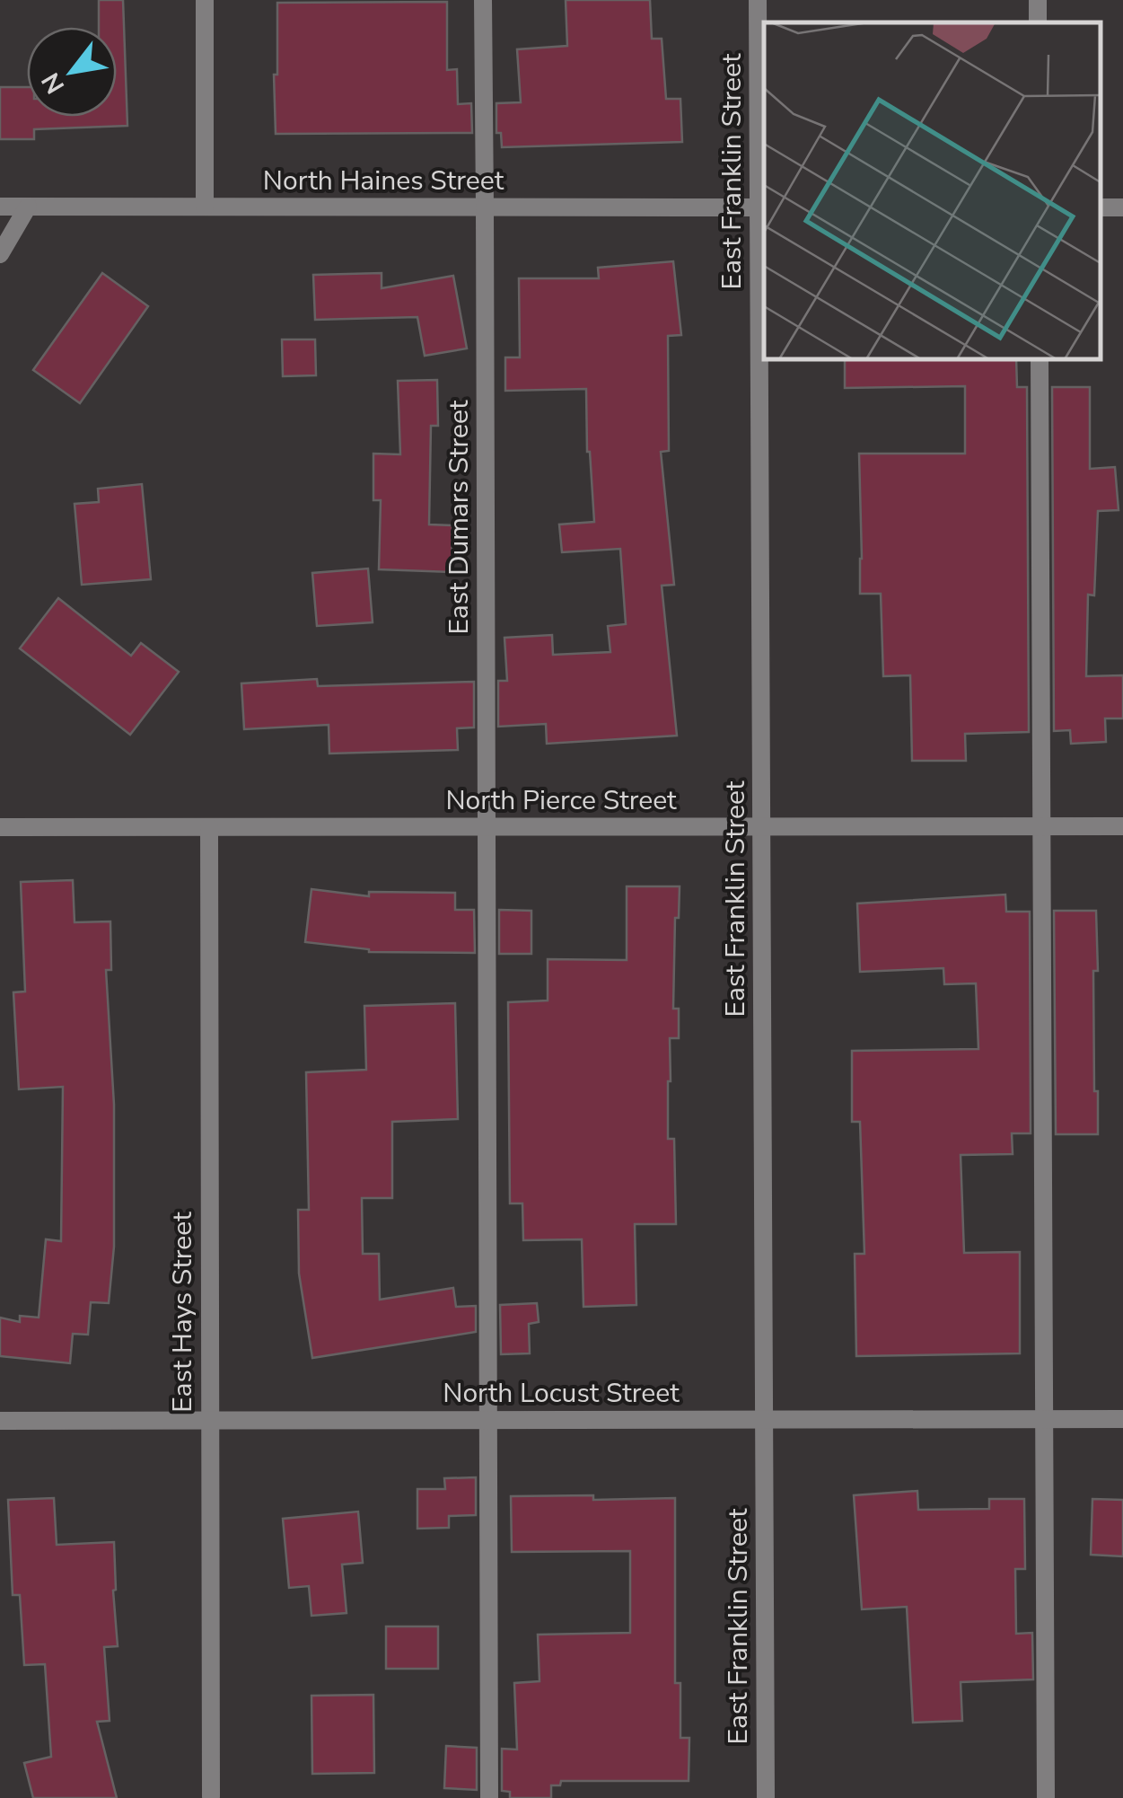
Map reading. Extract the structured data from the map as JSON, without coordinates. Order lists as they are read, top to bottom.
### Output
{
  "streets": {
    "street": [
      "East Franklin Street",
      "North Haines Street",
      "East Dumars Street",
      "North Pierce Street",
      "East Hays Street",
      "North Locust Street"
    ]
  },
  "crossings": [
    ["East Franklin Street", "North Haines Street"],
    ["East Franklin Street", "North Pierce Street"],
    ["East Franklin Street", "North Locust Street"],
    ["North Haines Street", "East Dumars Street"],
    ["East Dumars Street", "North Pierce Street"],
    ["East Dumars Street", "North Locust Street"],
    ["North Pierce Street", "East Hays Street"],
    ["East Hays Street", "North Locust Street"]
  ],
  "north": "bottom left"
}
